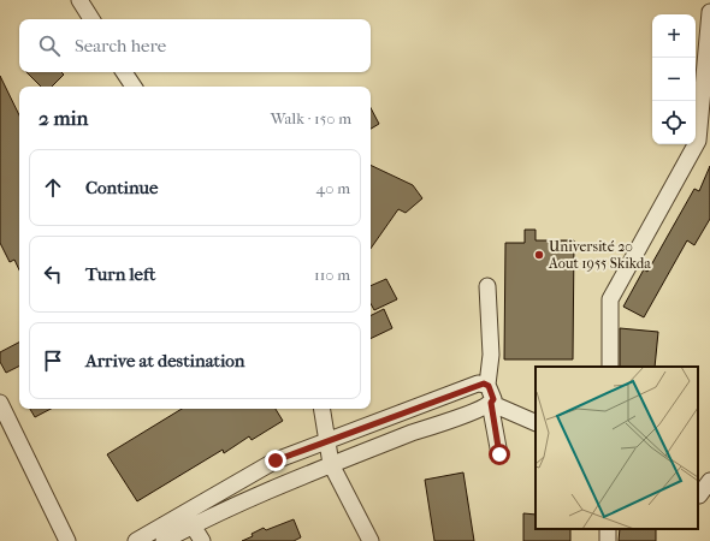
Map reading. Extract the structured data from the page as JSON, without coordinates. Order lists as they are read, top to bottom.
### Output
{
  "places": ["Université 20 Aout 1955 Skikda"],
  "page": {
    "map_buttons": ["+", "−"],
    "search": "Search here",
    "heading": ["2 min", "Walk · 150 m"],
    "list": [
      ["Continue", "40 m"],
      ["Turn left", "110 m"],
      "Arrive at destination"
    ]
  }
}
